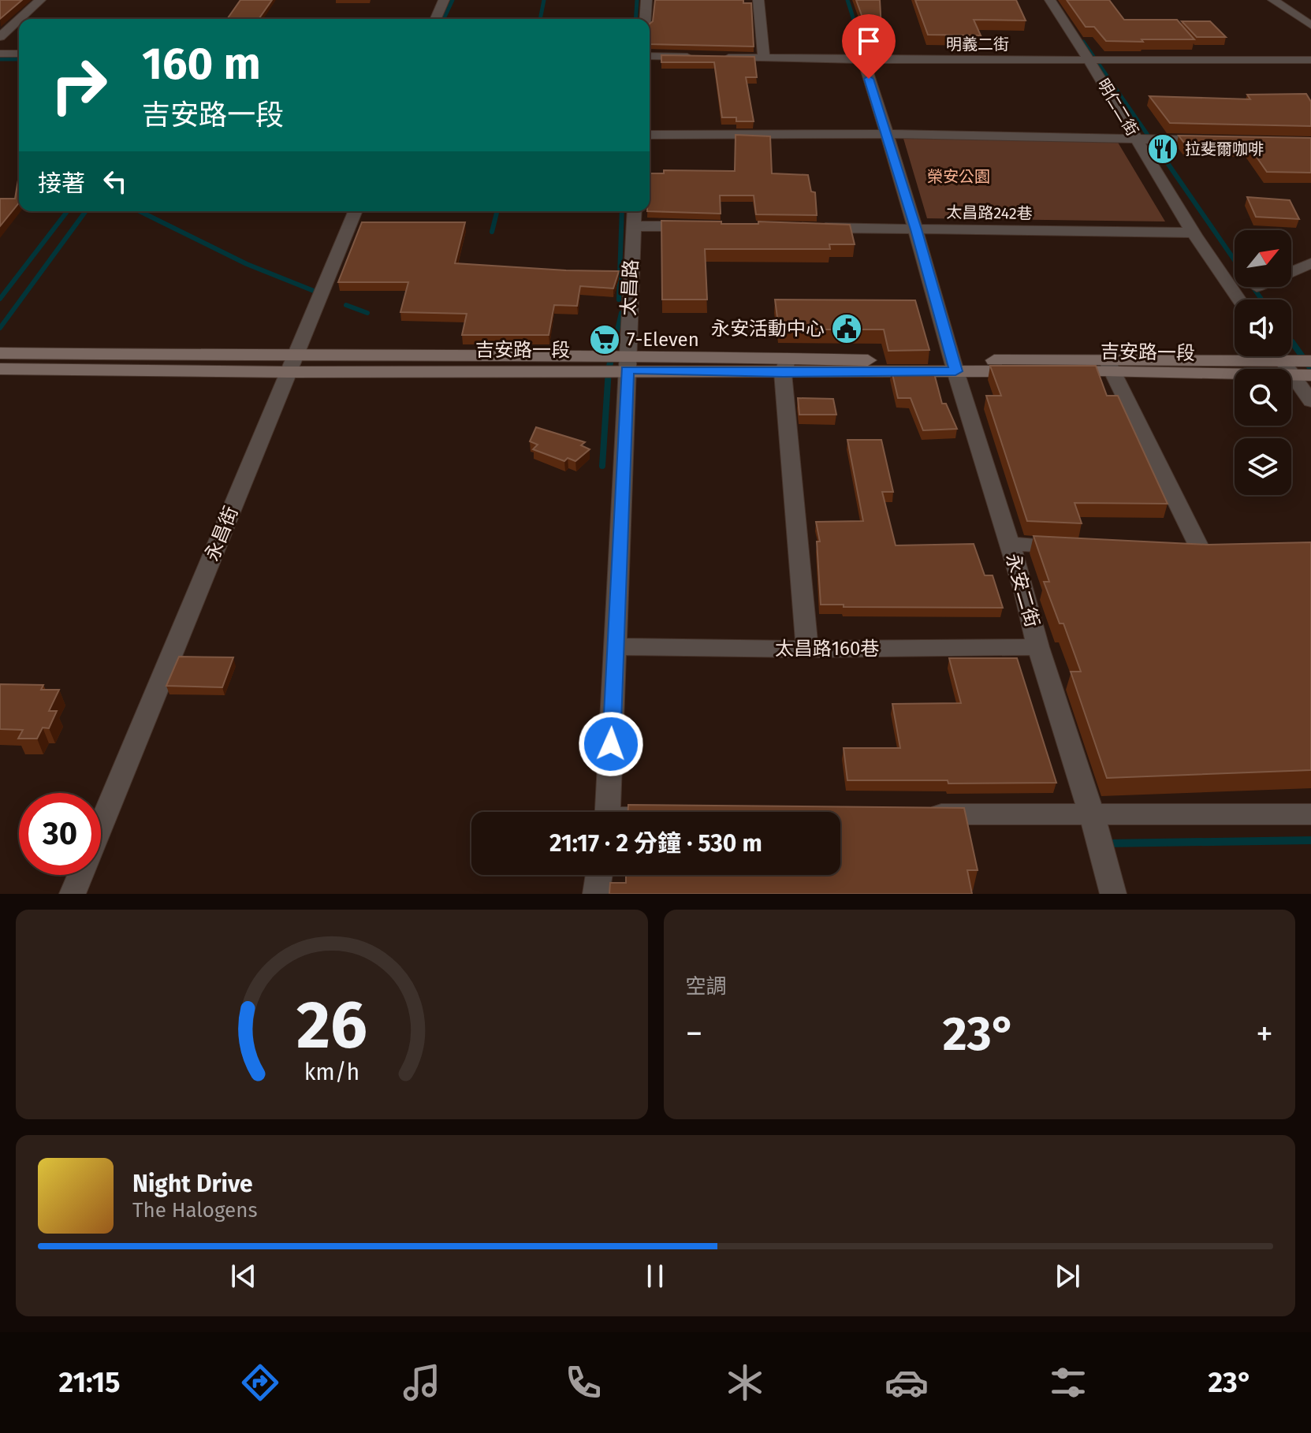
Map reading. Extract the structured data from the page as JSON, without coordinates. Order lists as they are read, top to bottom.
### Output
{
  "streets": {
    "street": [
      "明義二街",
      "明仁二街",
      "太昌路242巷",
      "太昌路",
      "吉安路一段",
      "永昌街",
      "永安二街",
      "太昌路160巷"
    ]
  },
  "crossings": [
    ["明義二街", "明仁二街"],
    ["明義二街", "永安二街"],
    ["明仁二街", "太昌路242巷"],
    ["太昌路242巷", "永安二街"],
    ["太昌路", "吉安路一段"],
    ["太昌路", "太昌路160巷"],
    ["吉安路一段", "永昌街"],
    ["吉安路一段", "永安二街"],
    ["永安二街", "太昌路160巷"]
  ],
  "parks": ["榮安公園"],
  "places": {
    "restaurant": ["拉斐爾咖啡"],
    "public building": ["永安活動中心"],
    "supermarket": ["7-Eleven"]
  },
  "north": "top right",
  "page": {
    "turn": ["160 m", "吉安路一段"],
    "then": "接著",
    "limit": "30",
    "trip": "21:17 · 2 分鐘 · 530 m",
    "tile": "空調",
    "heat": ["−", "23°", "+"],
    "song": ["Night Drive", "The Halogens"],
    "tabs": ["21:15", "23°"],
    "gauge": ["26", "km/h"]
  }
}
